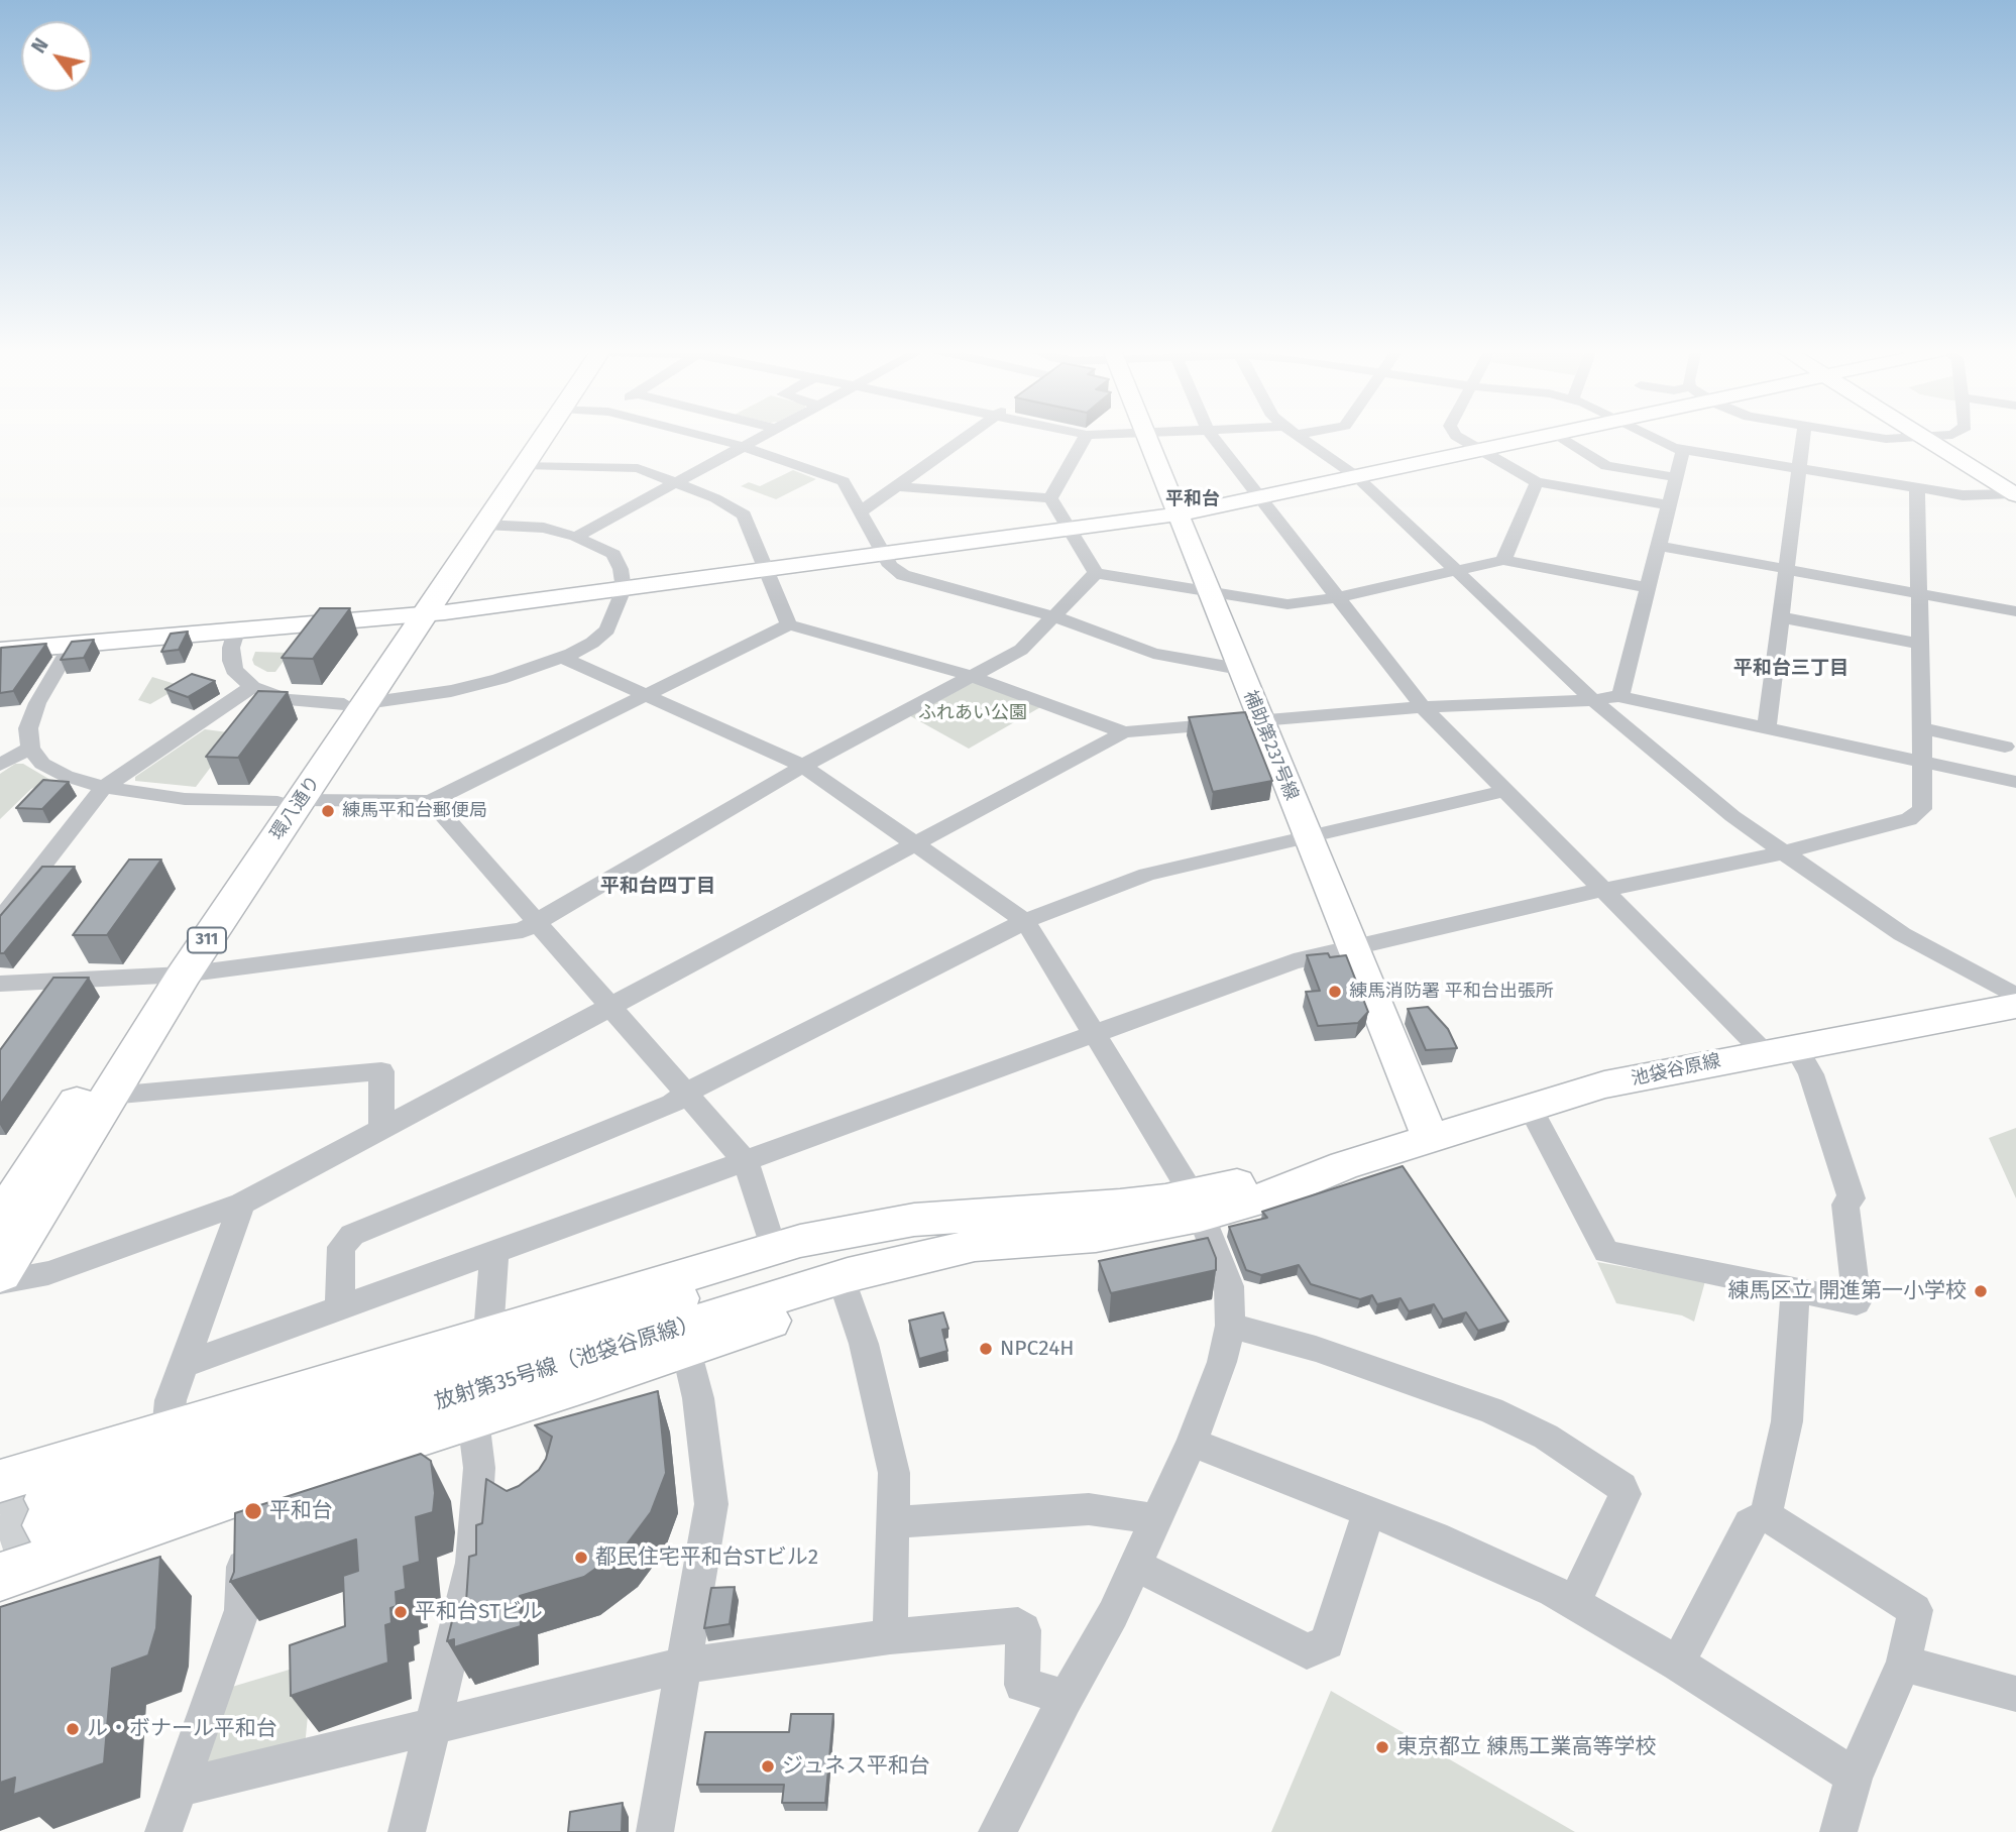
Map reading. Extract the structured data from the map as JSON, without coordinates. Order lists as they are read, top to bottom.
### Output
{
  "streets": {
    "main road": ["環八通り", "311"],
    "street": ["補助第237号線", "池袋谷原線", "放射第35号線（池袋谷原線）"]
  },
  "crossings": [
    ["補助第237号線", "池袋谷原線"],
    ["池袋谷原線", "放射第35号線（池袋谷原線）"]
  ],
  "districts": ["平和台", "平和台三丁目", "平和台四丁目"],
  "parks": ["ふれあい公園"],
  "places": [
    "練馬平和台郵便局",
    "練馬消防署 平和台出張所",
    "練馬区立 開進第一小学校",
    "NPC24H",
    "平和台",
    "都民住宅平和台STビル2",
    "平和台STビル",
    "ル・ボナール平和台",
    "東京都立 練馬工業高等学校",
    "ジュネス平和台"
  ],
  "north": "top left"
}
